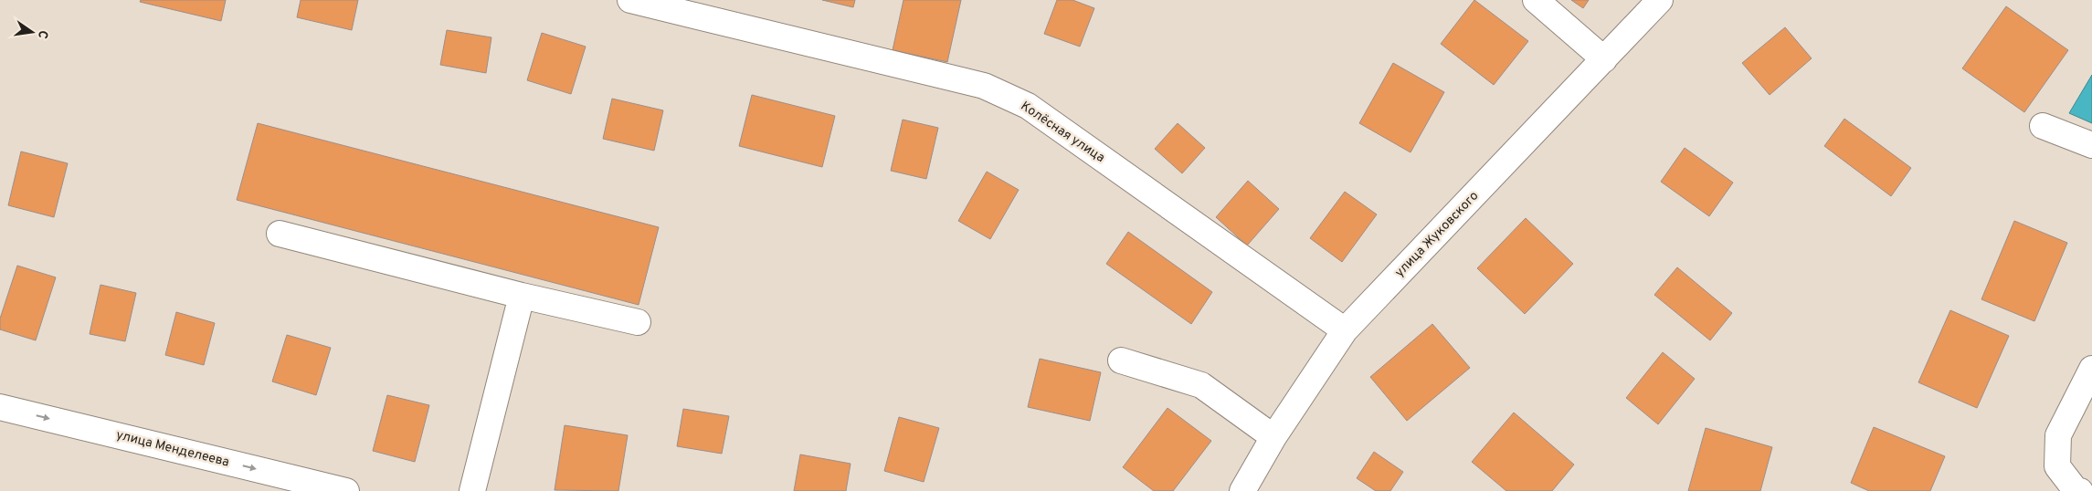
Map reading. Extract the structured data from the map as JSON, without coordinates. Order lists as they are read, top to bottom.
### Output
{
  "streets": {
    "street": ["Колёсная улица", "улица Жуковского", "улица Менделеева"]
  },
  "crossings": [
    ["Колёсная улица", "улица Жуковского"]
  ],
  "one_way": ["улица Менделеева"],
  "north": "right"
}
